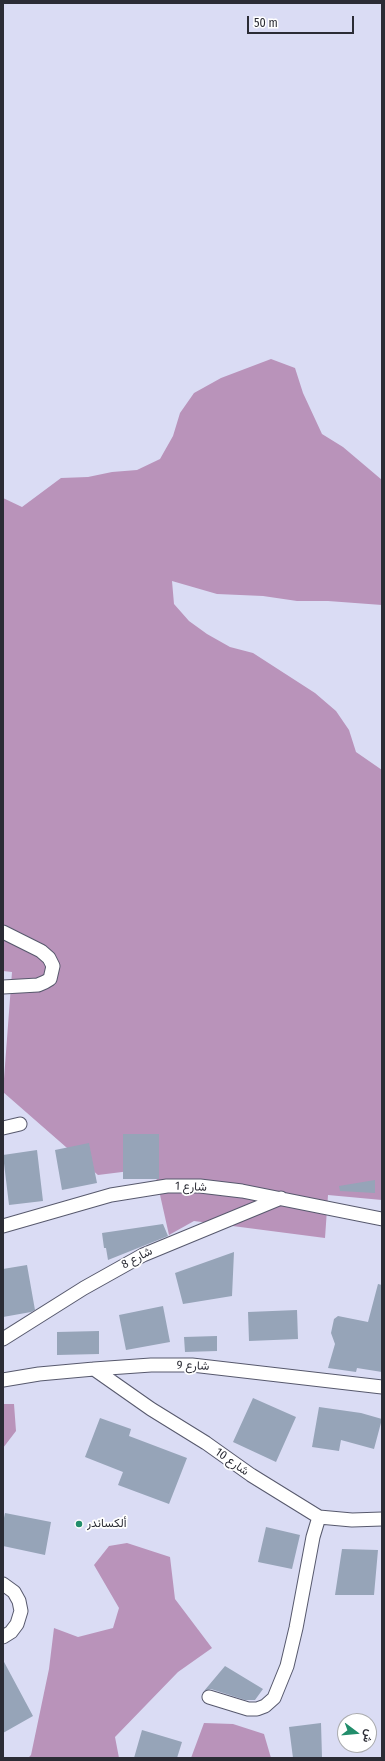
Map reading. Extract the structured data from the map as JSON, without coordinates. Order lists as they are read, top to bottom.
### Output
{
  "streets": {
    "street": [
      "شارع 1",
      "شارع 8",
      "شارع 9",
      "شارع 10"
    ]
  },
  "crossings": [
    ["شارع 1", "شارع 8"],
    ["شارع 9", "شارع 10"]
  ],
  "places": ["ألكساندر"],
  "scale_bar": "50 m",
  "north": "right"
}
